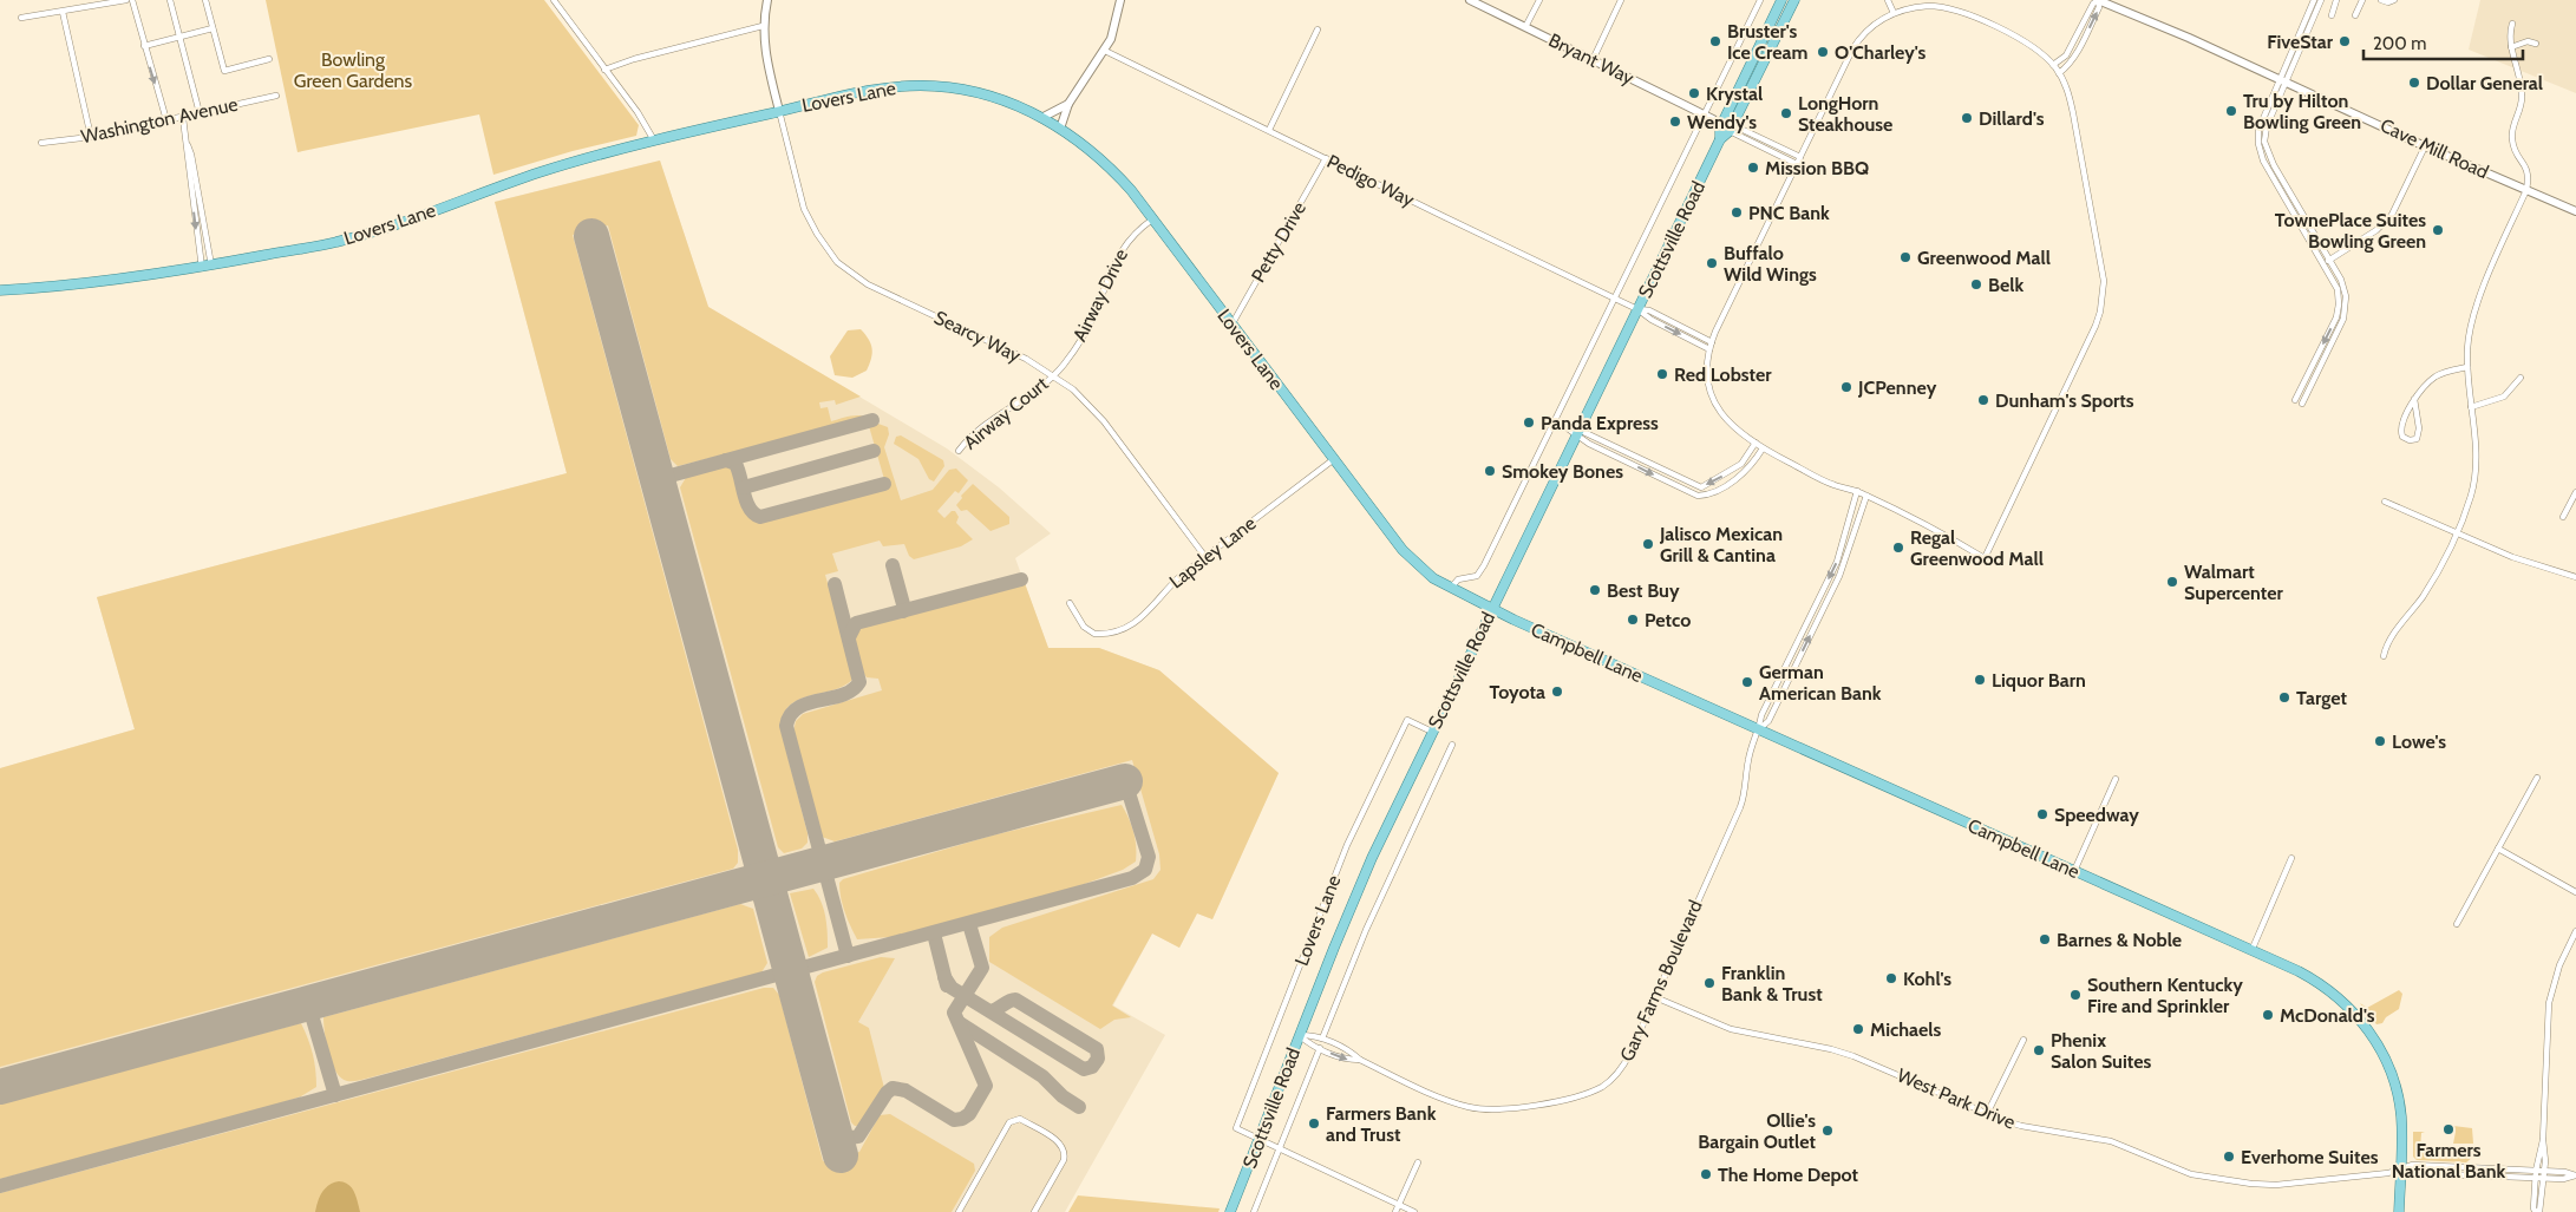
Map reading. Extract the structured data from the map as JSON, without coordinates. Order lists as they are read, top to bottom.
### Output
{
  "streets": {
    "main road": [
      "Bryant Way",
      "Lovers Lane",
      "Cave Mill Road",
      "Scottsville Road",
      "Campbell Lane"
    ],
    "street": [
      "Washington Avenue",
      "Pedigo Way",
      "Petty Drive",
      "Airway Drive",
      "Searcy Way",
      "Airway Court",
      "Lapsley Lane",
      "Gary Farms Boulevard",
      "West Park Drive"
    ]
  },
  "crossings": [
    ["Bryant Way", "Scottsville Road"],
    ["Lovers Lane", "Scottsville Road"],
    ["Lovers Lane", "Petty Drive"],
    ["Lovers Lane", "Airway Drive"],
    ["Lovers Lane", "Searcy Way"],
    ["Lovers Lane", "Lapsley Lane"],
    ["Lovers Lane", "Campbell Lane"],
    ["Pedigo Way", "Scottsville Road"],
    ["Pedigo Way", "Petty Drive"],
    ["Scottsville Road", "Campbell Lane"],
    ["Scottsville Road", "Gary Farms Boulevard"],
    ["Airway Drive", "Searcy Way"],
    ["Airway Drive", "Airway Court"],
    ["Searcy Way", "Airway Court"],
    ["Searcy Way", "Lapsley Lane"],
    ["Campbell Lane", "Gary Farms Boulevard"],
    ["Campbell Lane", "West Park Drive"],
    ["Gary Farms Boulevard", "West Park Drive"]
  ],
  "parks": ["Bowling Green Gardens"],
  "places": [
    "Bruster's Ice Cream",
    "FiveStar",
    "O'Charley's",
    "Dollar General",
    "Krystal",
    "Tru by Hilton Bowling Green",
    "LongHorn Steakhouse",
    "Dillard's",
    "Wendy's",
    "Mission BBQ",
    "PNC Bank",
    "TownePlace Suites Bowling Green",
    "Greenwood Mall",
    "Buffalo Wild Wings",
    "Belk",
    "Red Lobster",
    "JCPenney",
    "Dunham's Sports",
    "Panda Express",
    "Smokey Bones",
    "Jalisco Mexican Grill & Cantina",
    "Regal Greenwood Mall",
    "Walmart Supercenter",
    "Best Buy",
    "Petco",
    "Liquor Barn",
    "German American Bank",
    "Toyota",
    "Target",
    "Lowe's",
    "Speedway",
    "Barnes & Noble",
    "Kohl's",
    "Franklin Bank & Trust",
    "Southern Kentucky Fire and Sprinkler",
    "McDonald's",
    "Michaels",
    "Phenix Salon Suites",
    "Farmers Bank and Trust",
    "Farmers National Bank",
    "Ollie's Bargain Outlet",
    "Everhome Suites",
    "The Home Depot"
  ],
  "scale_bar": "200 m"
}
